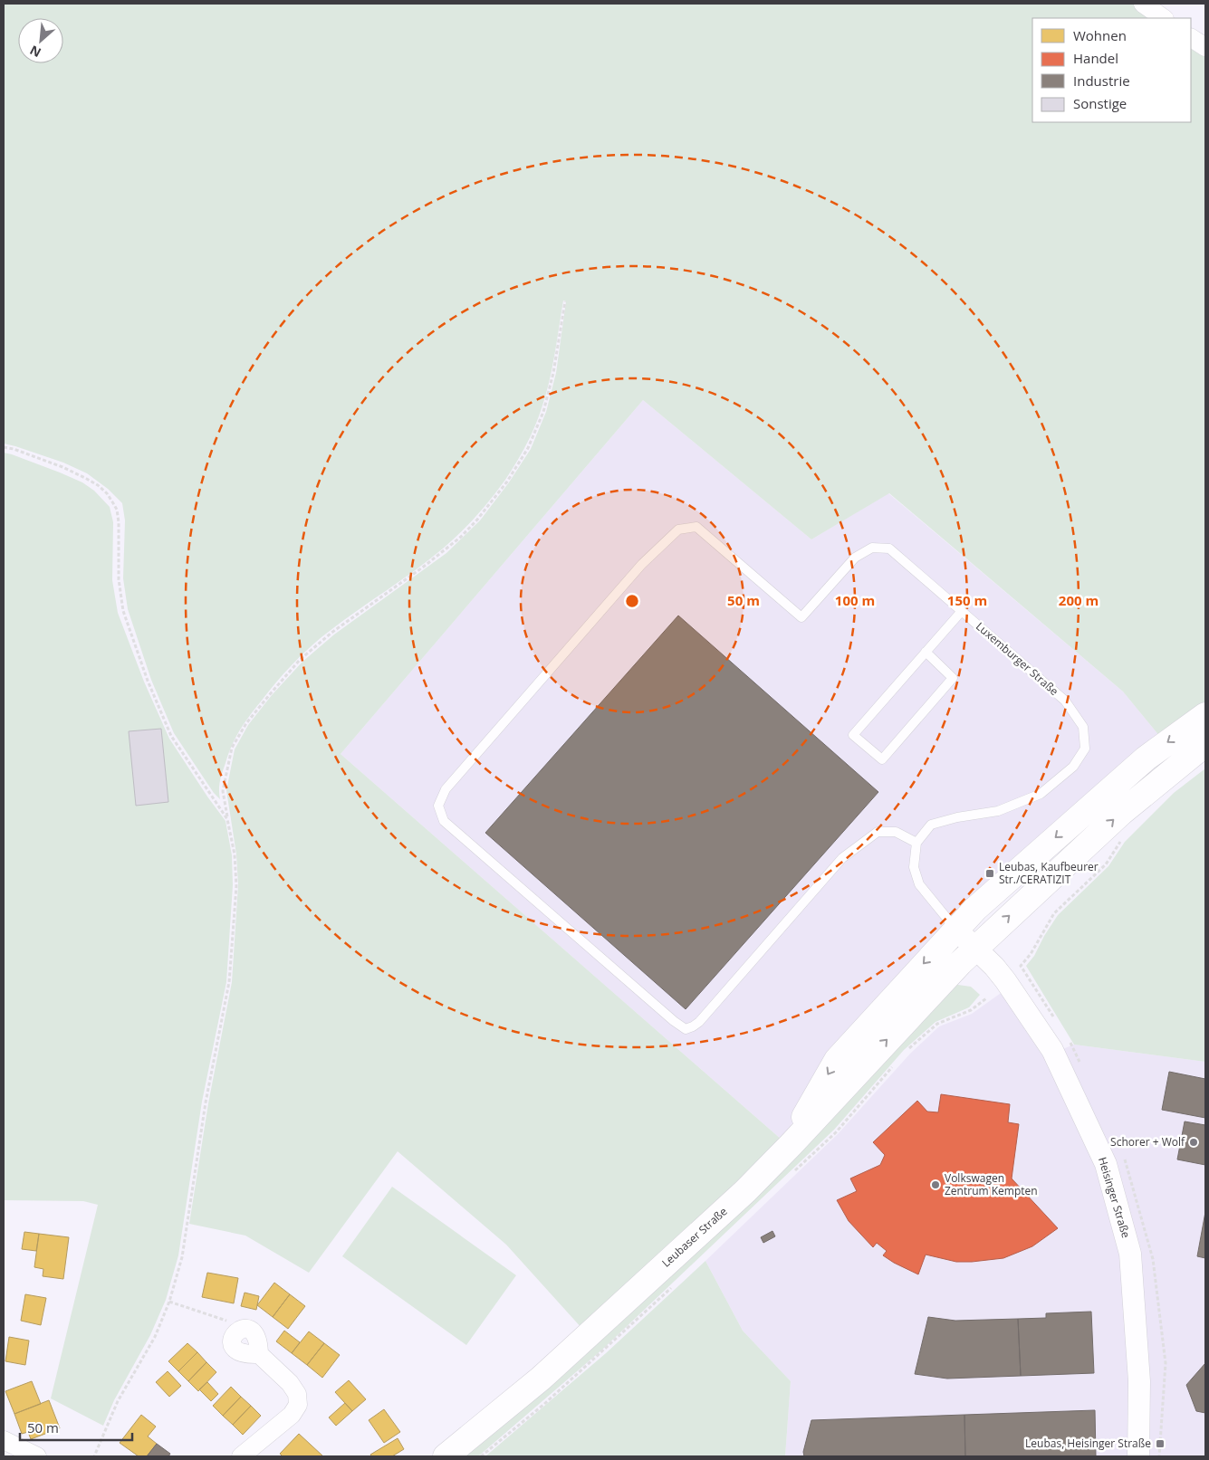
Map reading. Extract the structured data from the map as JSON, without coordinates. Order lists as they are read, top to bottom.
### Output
{
  "streets": {
    "main road": ["Leubaser Straße"],
    "street": ["Heisinger Straße"],
    "lane": ["Luxemburger Straße"]
  },
  "crossings": [
    ["Heisinger Straße", "Leubaser Straße"]
  ],
  "places": {
    "transit": ["Leubas, Kaufbeurer Str./CERATIZIT", "Leubas, Heisinger Straße"],
    "other": ["Schorer + Wolf", "Volkswagen Zentrum Kempten"]
  },
  "legend": [
    "Wohnen",
    "Handel",
    "Industrie",
    "Sonstige"
  ],
  "scale_bar": "50 m",
  "north": "bottom left",
  "rings": [
    "50 m",
    "100 m",
    "150 m",
    "200 m"
  ]
}
